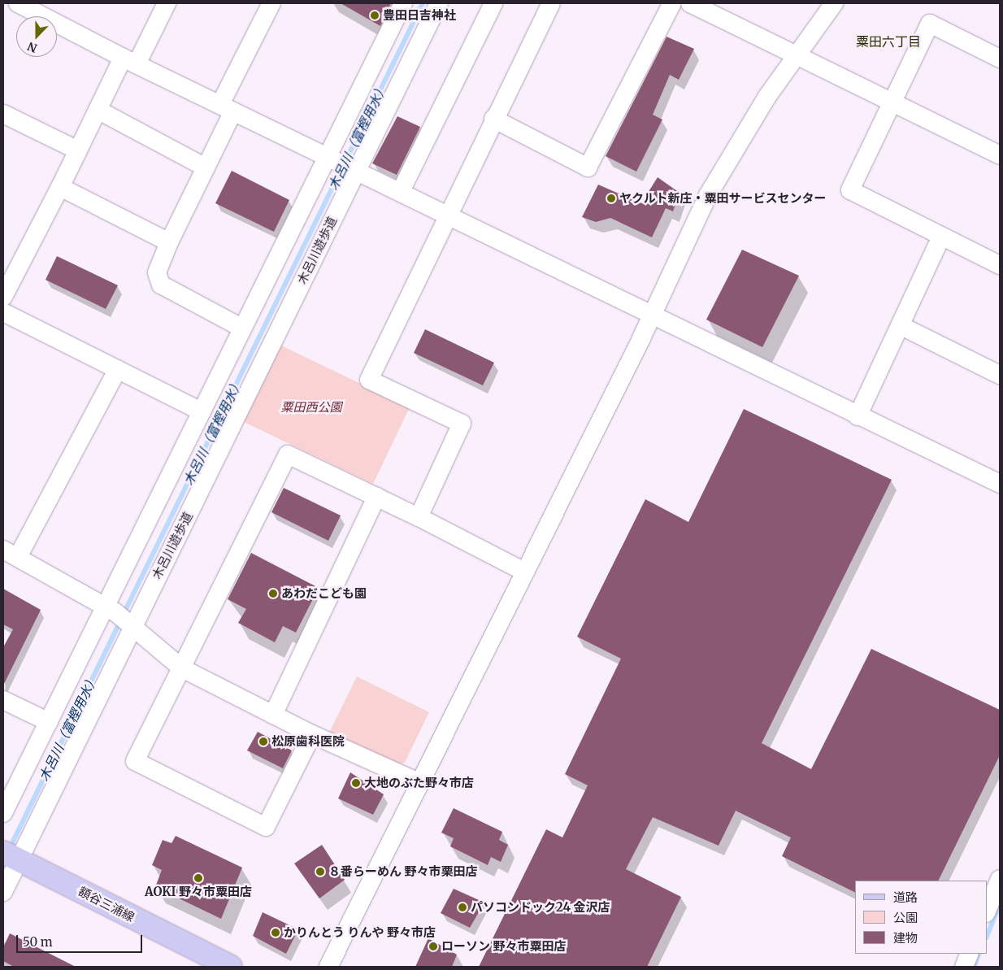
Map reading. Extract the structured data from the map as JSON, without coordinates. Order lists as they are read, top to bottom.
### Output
{
  "streets": {
    "main road": ["額谷三浦線"],
    "street": ["木呂川遊歩道"]
  },
  "crossings": [
    ["木呂川遊歩道", "額谷三浦線"]
  ],
  "districts": ["粟田六丁目"],
  "water": ["木呂川（富樫用水）"],
  "parks": ["粟田西公園"],
  "places": [
    "豊田日吉神社",
    "ヤクルト新庄・粟田サービスセンター",
    "あわだこども園",
    "松原歯科医院",
    "大地のぶた野々市店",
    "８番らーめん 野々市栗田店",
    "AOKI 野々市粟田店",
    "パソコンドック24 金沢店",
    "かりんとう りんや 野々市店",
    "ローソン 野々市粟田店"
  ],
  "legend": ["道路", "公園", "建物"],
  "scale_bar": "50 m",
  "north": "bottom"
}
